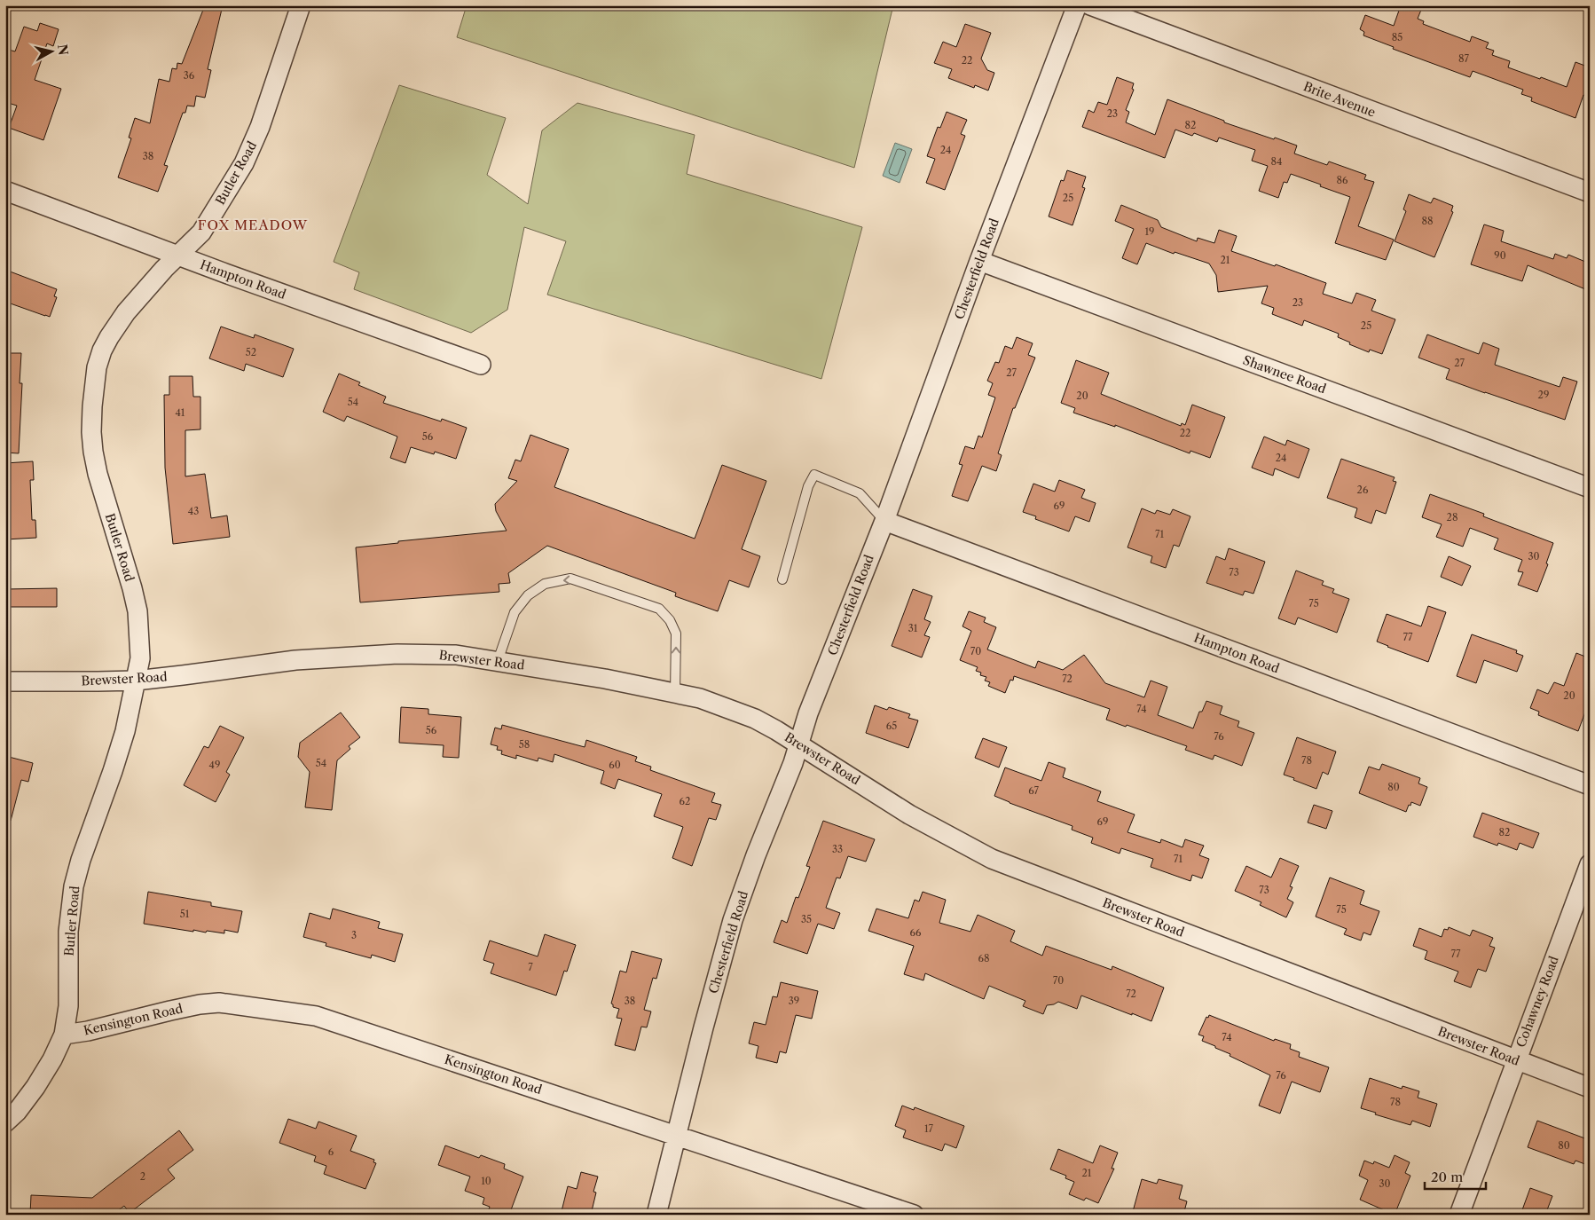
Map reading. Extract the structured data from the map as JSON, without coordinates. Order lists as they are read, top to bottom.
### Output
{
  "streets": {
    "street": [
      "Brite Avenue",
      "Butler Road",
      "Chesterfield Road",
      "Hampton Road",
      "Shawnee Road",
      "Brewster Road",
      "Cohawney Road",
      "Kensington Road"
    ]
  },
  "crossings": [
    ["Butler Road", "Hampton Road"],
    ["Butler Road", "Brewster Road"],
    ["Butler Road", "Kensington Road"],
    ["Chesterfield Road", "Hampton Road"],
    ["Chesterfield Road", "Shawnee Road"],
    ["Chesterfield Road", "Brewster Road"],
    ["Chesterfield Road", "Kensington Road"],
    ["Brewster Road", "Cohawney Road"]
  ],
  "districts": ["FOX MEADOW"],
  "house_numbers": [
    "85",
    "87",
    "22",
    "36",
    "23",
    "82",
    "24",
    "38",
    "84",
    "86",
    "25",
    "88",
    "19",
    "90",
    "21",
    "23",
    "25",
    "52",
    "27",
    "27",
    "29",
    "20",
    "54",
    "41",
    "22",
    "56",
    "24",
    "26",
    "69",
    "43",
    "28",
    "71",
    "30",
    "73",
    "75",
    "31",
    "77",
    "70",
    "72",
    "20",
    "74",
    "65",
    "56",
    "76",
    "58",
    "78",
    "54",
    "49",
    "60",
    "80",
    "67",
    "62",
    "69",
    "82",
    "33",
    "71",
    "73",
    "75",
    "51",
    "35",
    "66",
    "3",
    "77",
    "68",
    "7",
    "70",
    "72",
    "38",
    "39",
    "74",
    "76",
    "78",
    "17",
    "80",
    "6",
    "21",
    "2",
    "10",
    "30"
  ],
  "scale_bar": "20 m",
  "north": "right"
}
